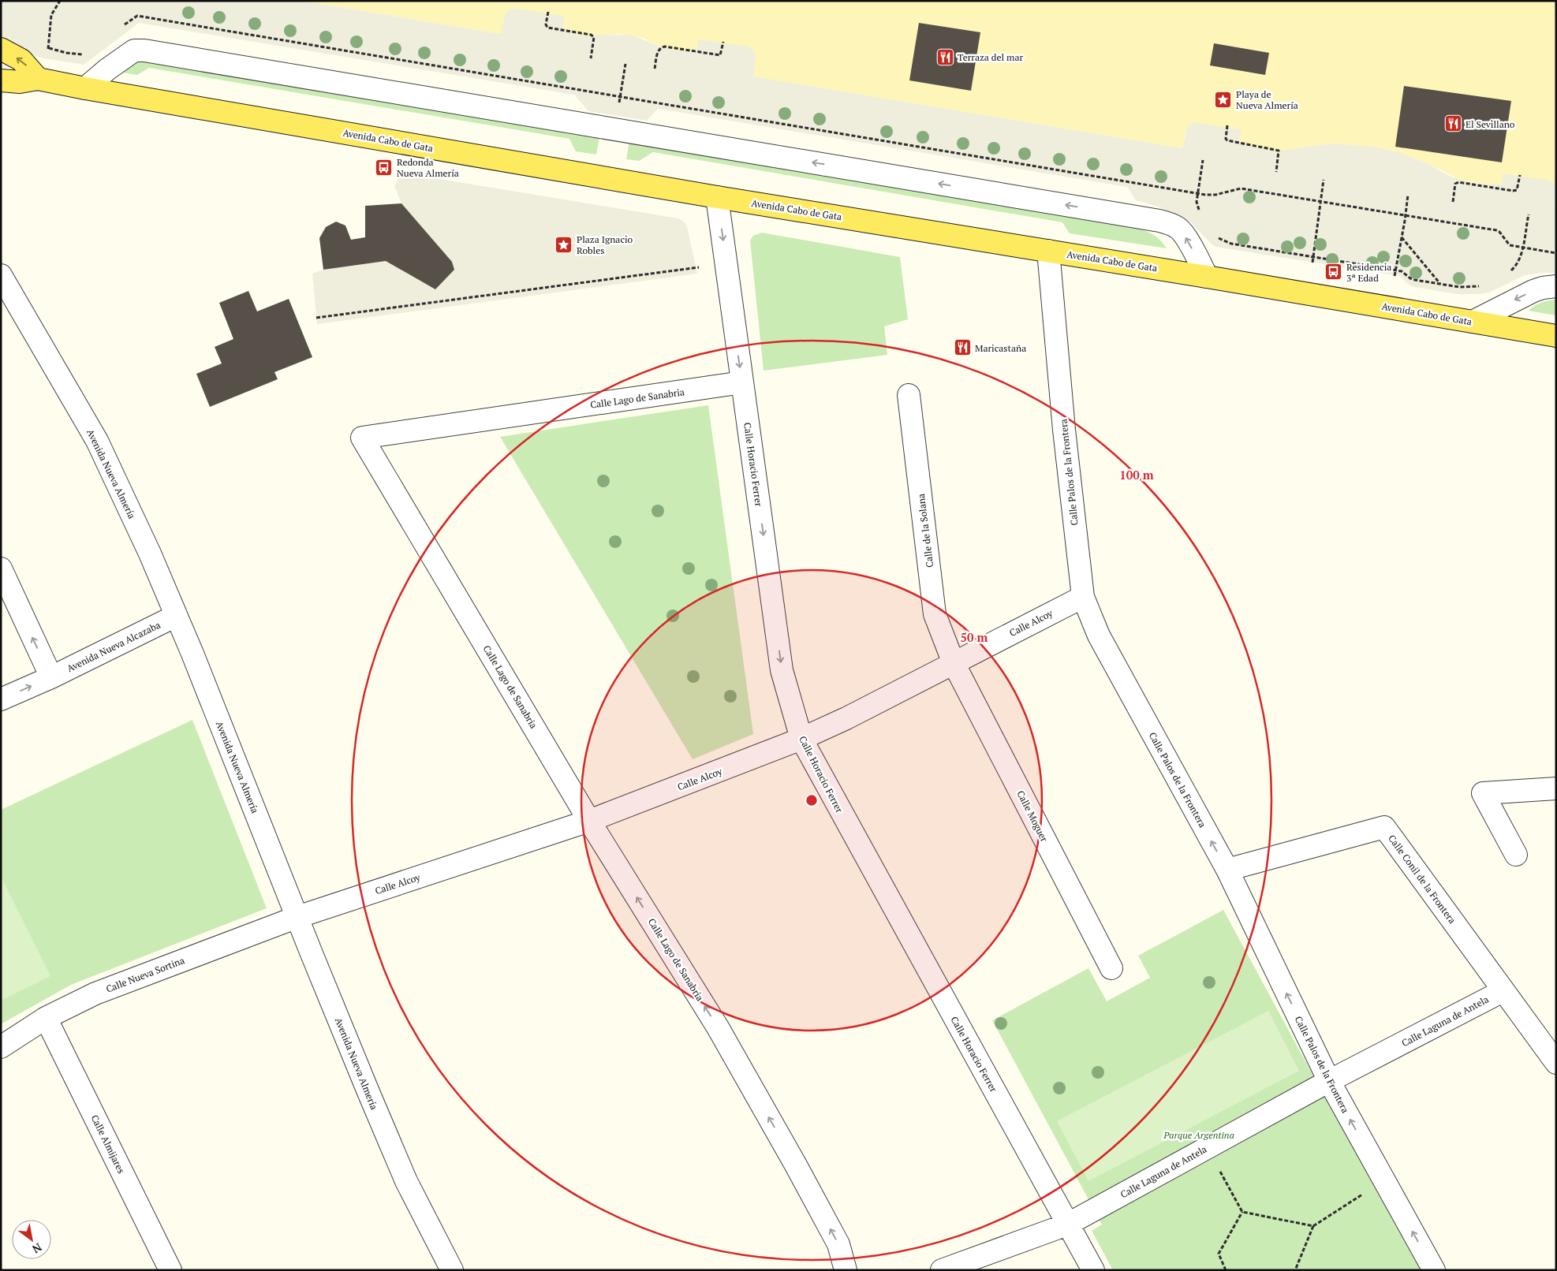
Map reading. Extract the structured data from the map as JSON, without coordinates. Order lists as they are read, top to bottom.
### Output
{
  "streets": {
    "main road": ["Avenida Cabo de Gata"],
    "street": [
      "Calle Lago de Sanabria",
      "Calle Horacio Ferrer",
      "Calle Palos de la Frontera",
      "Avenida Nueva Almería",
      "Calle de la Solana",
      "Calle Alcoy",
      "Avenida Nueva Alcazaba",
      "Calle Moguer",
      "Calle Conil de la Frontera",
      "Calle Nueva Sortina",
      "Calle Laguna de Antela",
      "Calle Almijares"
    ]
  },
  "crossings": [
    ["Avenida Cabo de Gata", "Calle Horacio Ferrer"],
    ["Avenida Cabo de Gata", "Calle Palos de la Frontera"],
    ["Calle Lago de Sanabria", "Calle Horacio Ferrer"],
    ["Calle Lago de Sanabria", "Calle Alcoy"],
    ["Calle Horacio Ferrer", "Calle Alcoy"],
    ["Calle Horacio Ferrer", "Calle Laguna de Antela"],
    ["Calle Palos de la Frontera", "Calle Alcoy"],
    ["Calle Palos de la Frontera", "Calle Conil de la Frontera"],
    ["Calle Palos de la Frontera", "Calle Laguna de Antela"],
    ["Avenida Nueva Almería", "Calle Alcoy"],
    ["Avenida Nueva Almería", "Avenida Nueva Alcazaba"],
    ["Avenida Nueva Almería", "Calle Nueva Sortina"],
    ["Calle de la Solana", "Calle Alcoy"],
    ["Calle de la Solana", "Calle Moguer"],
    ["Calle Alcoy", "Calle Moguer"],
    ["Calle Alcoy", "Calle Nueva Sortina"],
    ["Calle Conil de la Frontera", "Calle Laguna de Antela"],
    ["Calle Nueva Sortina", "Calle Almijares"]
  ],
  "one_way": ["Calle Lago de Sanabria", "Calle Horacio Ferrer", "Calle Palos de la Frontera"],
  "parks": ["Parque Argentina"],
  "places": {
    "restaurant": ["Terraza del mar", "El Sevillano", "Maricastaña"],
    "place": ["Playa de Nueva Almería", "Plaza Ignacio Robles"],
    "bus stop": ["Redonda Nueva Almería", "Residencia 3ª Edad"]
  },
  "north": "bottom right",
  "rings": ["100 m", "50 m"]
}
